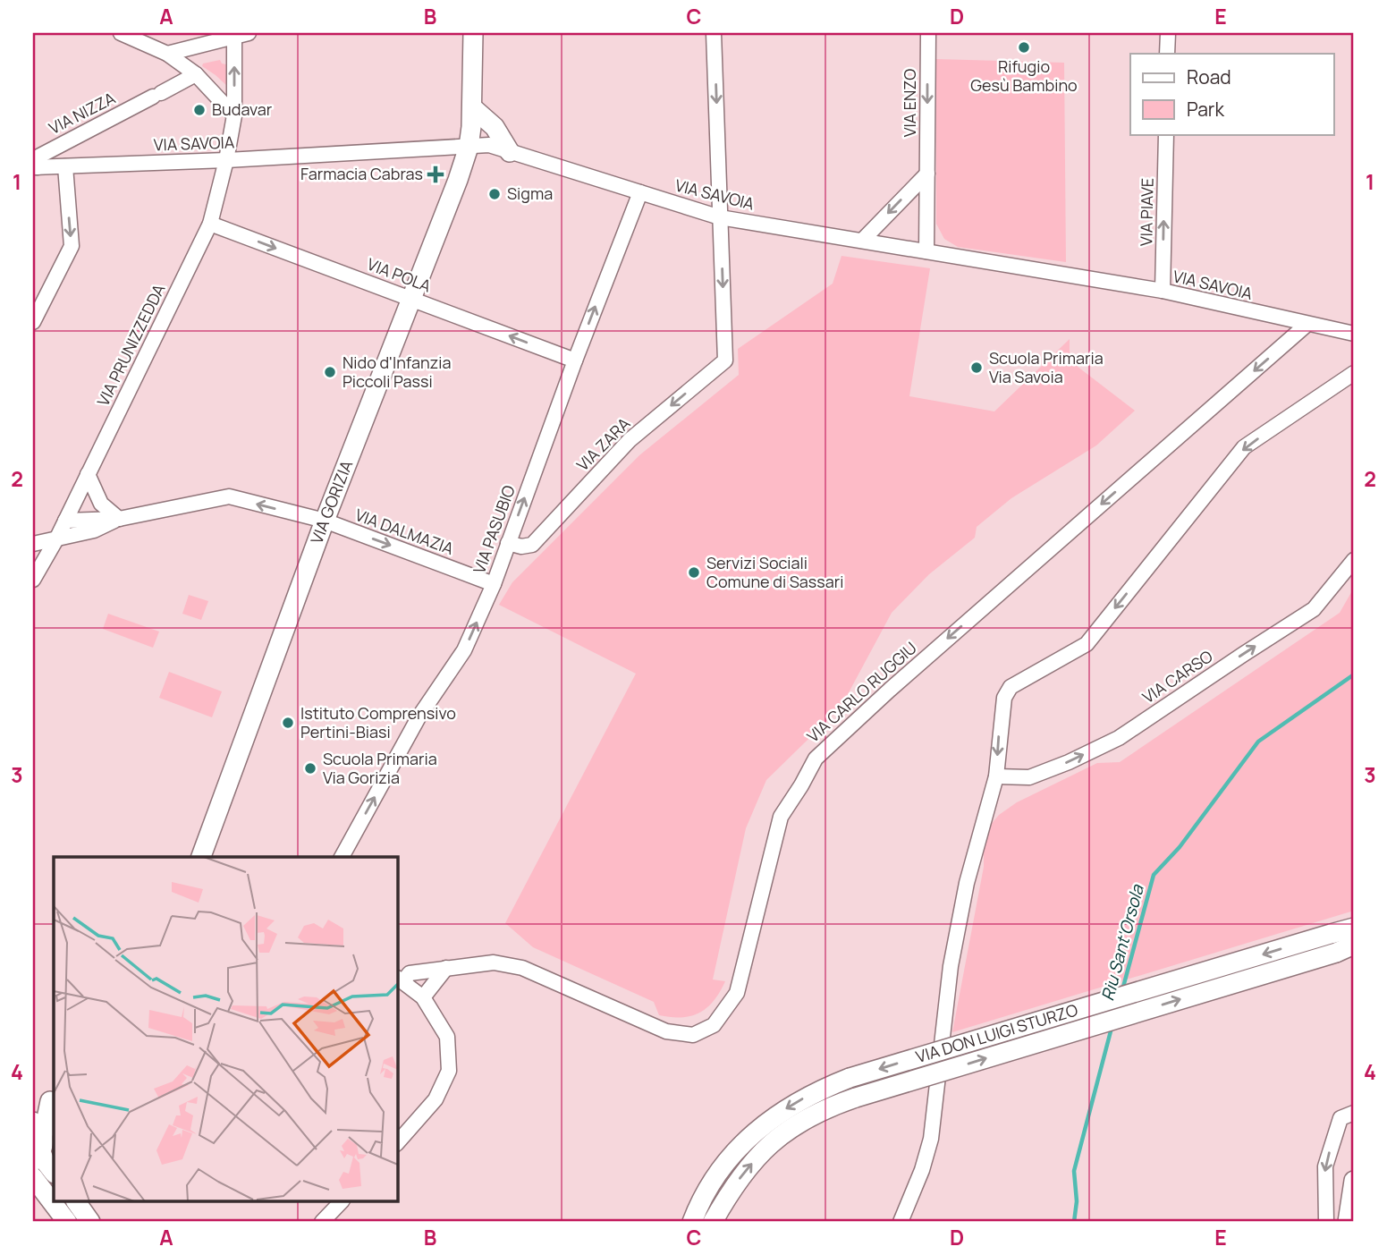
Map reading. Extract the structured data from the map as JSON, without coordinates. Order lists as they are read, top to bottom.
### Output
{
  "streets": {
    "main road": ["VIA GORIZIA", "VIA DON LUIGI STURZO"],
    "street": [
      "VIA ENZO",
      "VIA NIZZA",
      "VIA SAVOIA",
      "VIA PIAVE",
      "VIA POLA",
      "VIA PRUNIZZEDDA",
      "VIA ZARA",
      "VIA PASUBIO",
      "VIA DALMAZIA",
      "VIA CARSO",
      "VIA CARLO RUGGIU"
    ]
  },
  "crossings": [
    ["VIA ENZO", "VIA SAVOIA"],
    ["VIA NIZZA", "VIA SAVOIA"],
    ["VIA SAVOIA", "VIA PIAVE"],
    ["VIA SAVOIA", "VIA PRUNIZZEDDA"],
    ["VIA SAVOIA", "VIA ZARA"],
    ["VIA SAVOIA", "VIA GORIZIA"],
    ["VIA SAVOIA", "VIA PASUBIO"],
    ["VIA SAVOIA", "VIA CARLO RUGGIU"],
    ["VIA POLA", "VIA PRUNIZZEDDA"],
    ["VIA POLA", "VIA GORIZIA"],
    ["VIA POLA", "VIA PASUBIO"],
    ["VIA PRUNIZZEDDA", "VIA DALMAZIA"],
    ["VIA ZARA", "VIA PASUBIO"],
    ["VIA GORIZIA", "VIA DALMAZIA"],
    ["VIA PASUBIO", "VIA DALMAZIA"]
  ],
  "one_way": [
    "VIA ENZO",
    "VIA PIAVE",
    "VIA ZARA",
    "VIA PASUBIO"
  ],
  "water": ["Riu Sant'Orsola"],
  "places": {
    "other": [
      "Rifugio Gesù Bambino",
      "Budavar",
      "Sigma",
      "Scuola Primaria Via Savoia",
      "Nido d'Infanzia Piccoli Passi",
      "Servizi Sociali Comune di Sassari",
      "Istituto Comprensivo Pertini-Biasi",
      "Scuola Primaria Via Gorizia"
    ],
    "health": ["Farmacia Cabras"]
  },
  "legend": ["Road", "Park"],
  "grid": {
    "columns": [
      "A",
      "B",
      "C",
      "D",
      "E"
    ],
    "rows": [
      "1",
      "2",
      "3",
      "4"
    ]
  }
}
